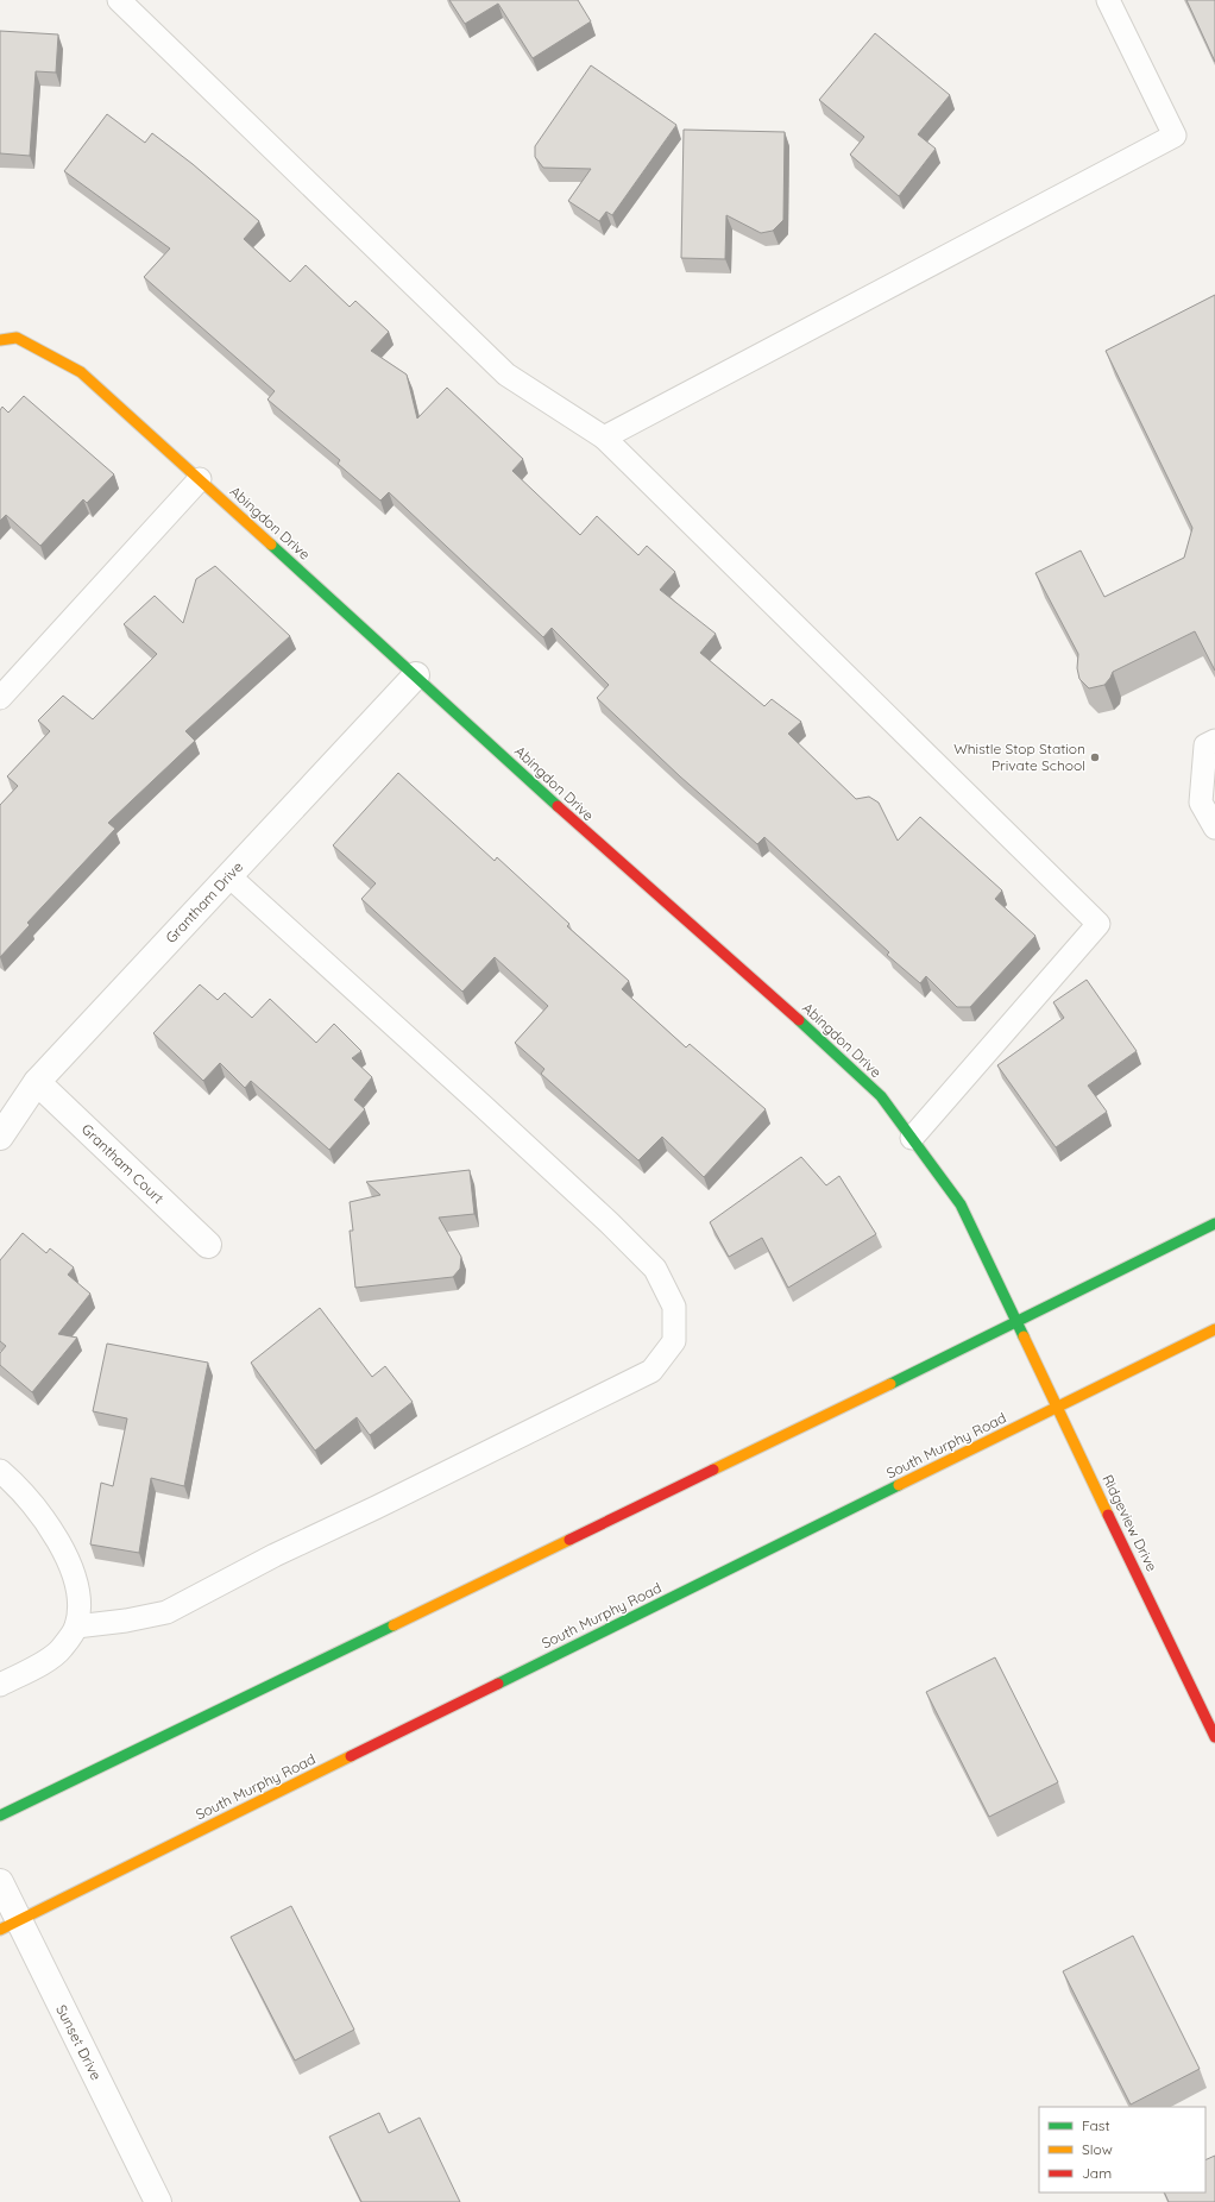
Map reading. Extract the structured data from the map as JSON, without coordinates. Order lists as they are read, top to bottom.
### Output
{
  "streets": {
    "main road": ["Abingdon Drive", "South Murphy Road", "Ridgeview Drive"],
    "street": ["Grantham Drive", "Grantham Court", "Sunset Drive"]
  },
  "crossings": [
    ["Abingdon Drive", "Grantham Drive"],
    ["Abingdon Drive", "Ridgeview Drive"],
    ["Grantham Drive", "Grantham Court"],
    ["South Murphy Road", "Ridgeview Drive"],
    ["South Murphy Road", "Sunset Drive"]
  ],
  "places": ["Whistle Stop Station Private School"],
  "legend": ["Fast", "Slow", "Jam"]
}
